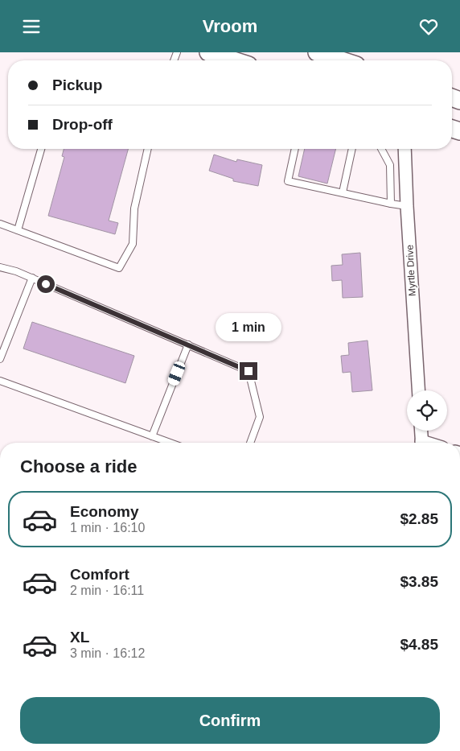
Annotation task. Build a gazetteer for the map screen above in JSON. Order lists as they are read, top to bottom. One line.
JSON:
{"streets":{"street":["Myrtle Drive"]},"page":{"header":"Vroom","banner":["Pickup","Drop-off"],"bubble":"1 min","heading":"Choose a ride","list":[{"name":"Economy","note":"1 min · 16:10","value":"$2.85"},{"name":"Comfort","note":"2 min · 16:11","value":"$3.85"},{"name":"XL","note":"3 min · 16:12","value":"$4.85"}],"buttons":"Confirm"}}
